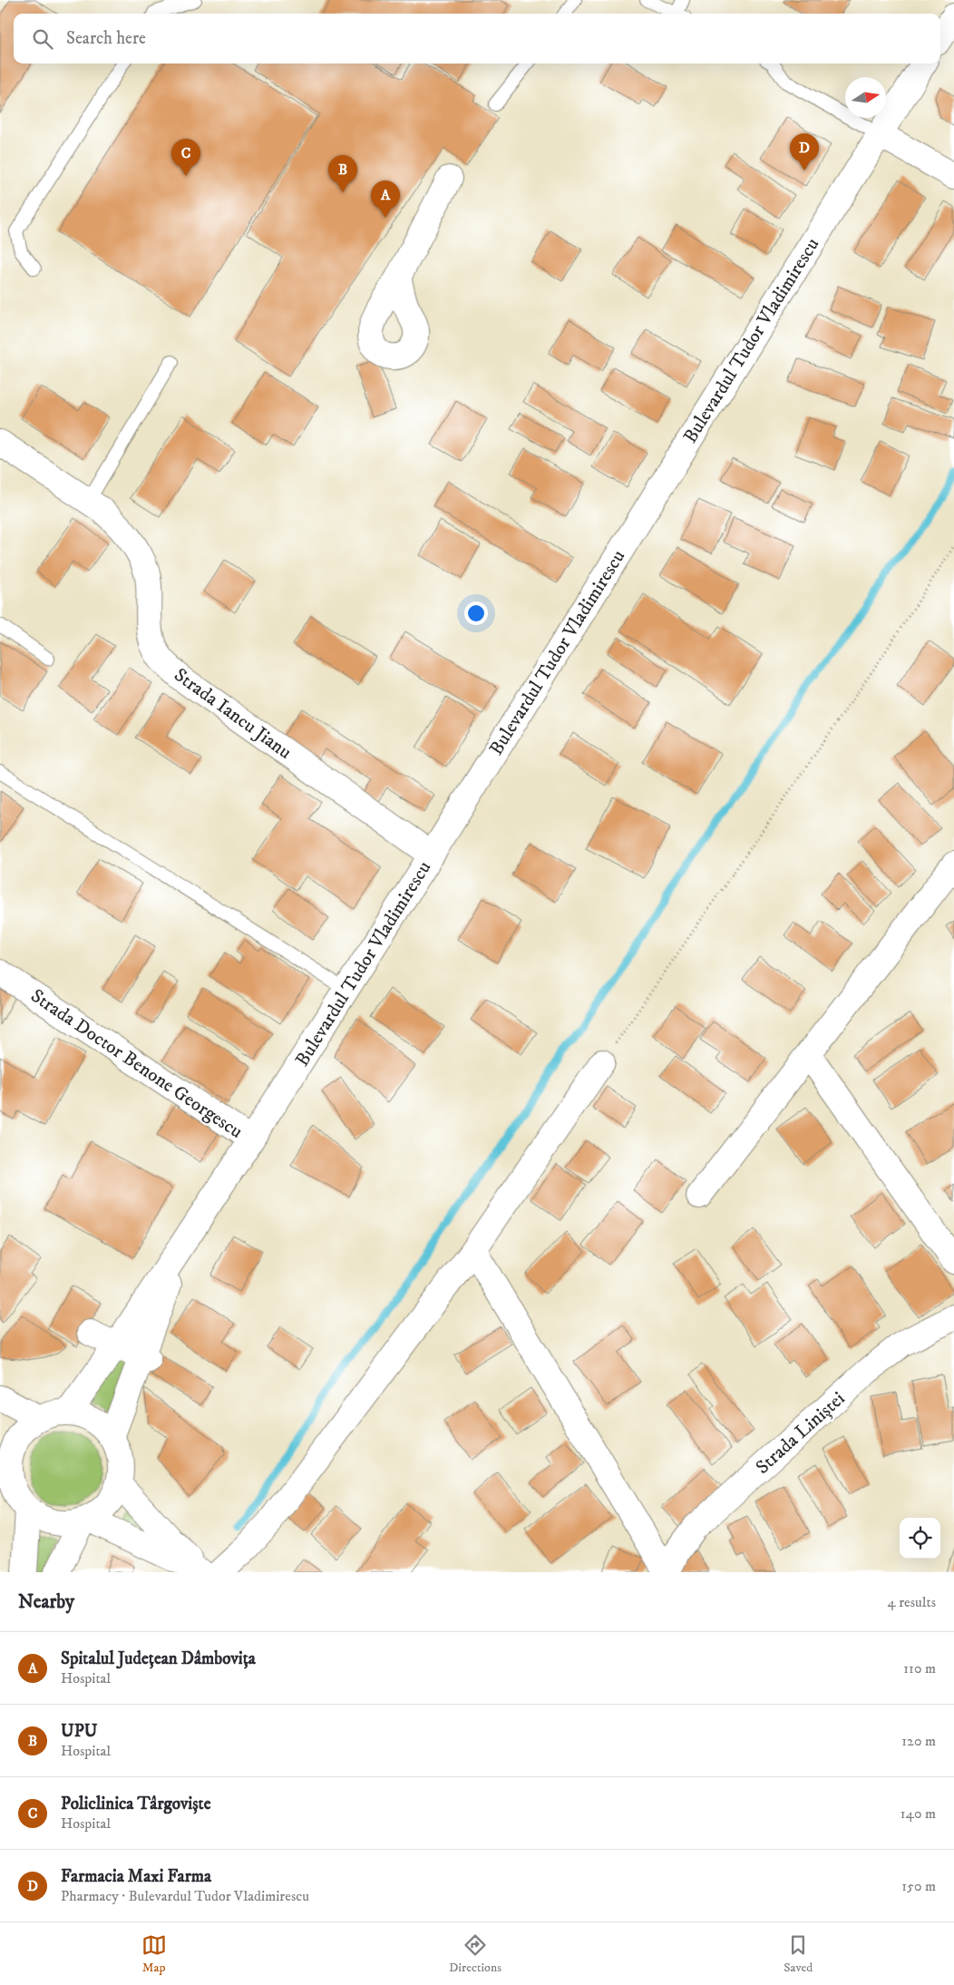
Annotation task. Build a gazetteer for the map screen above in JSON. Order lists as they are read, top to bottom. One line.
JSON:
{"streets":{"street":["Bulevardul Tudor Vladimirescu","Strada Iancu Jianu","Strada Doctor Benone Georgescu","Strada Liniștei"]},"crossings":[["Bulevardul Tudor Vladimirescu","Strada Iancu Jianu"],["Bulevardul Tudor Vladimirescu","Strada Doctor Benone Georgescu"]],"north":"right","page":{"search":"Search here","pins":["D","C","B","A"],"heading":["Nearby","4 results"],"list":[{"mark":"A","name":"Spitalul Județean Dâmbovița","note":"Hospital","value":"110 m"},{"mark":"B","name":"UPU","note":"Hospital","value":"120 m"},{"mark":"C","name":"Policlinica Târgoviște","note":"Hospital","value":"140 m"},{"mark":"D","name":"Farmacia Maxi Farma","note":"Pharmacy · Bulevardul Tudor Vladimirescu","value":"150 m"}],"nav":["Map","Directions","Saved"]}}
